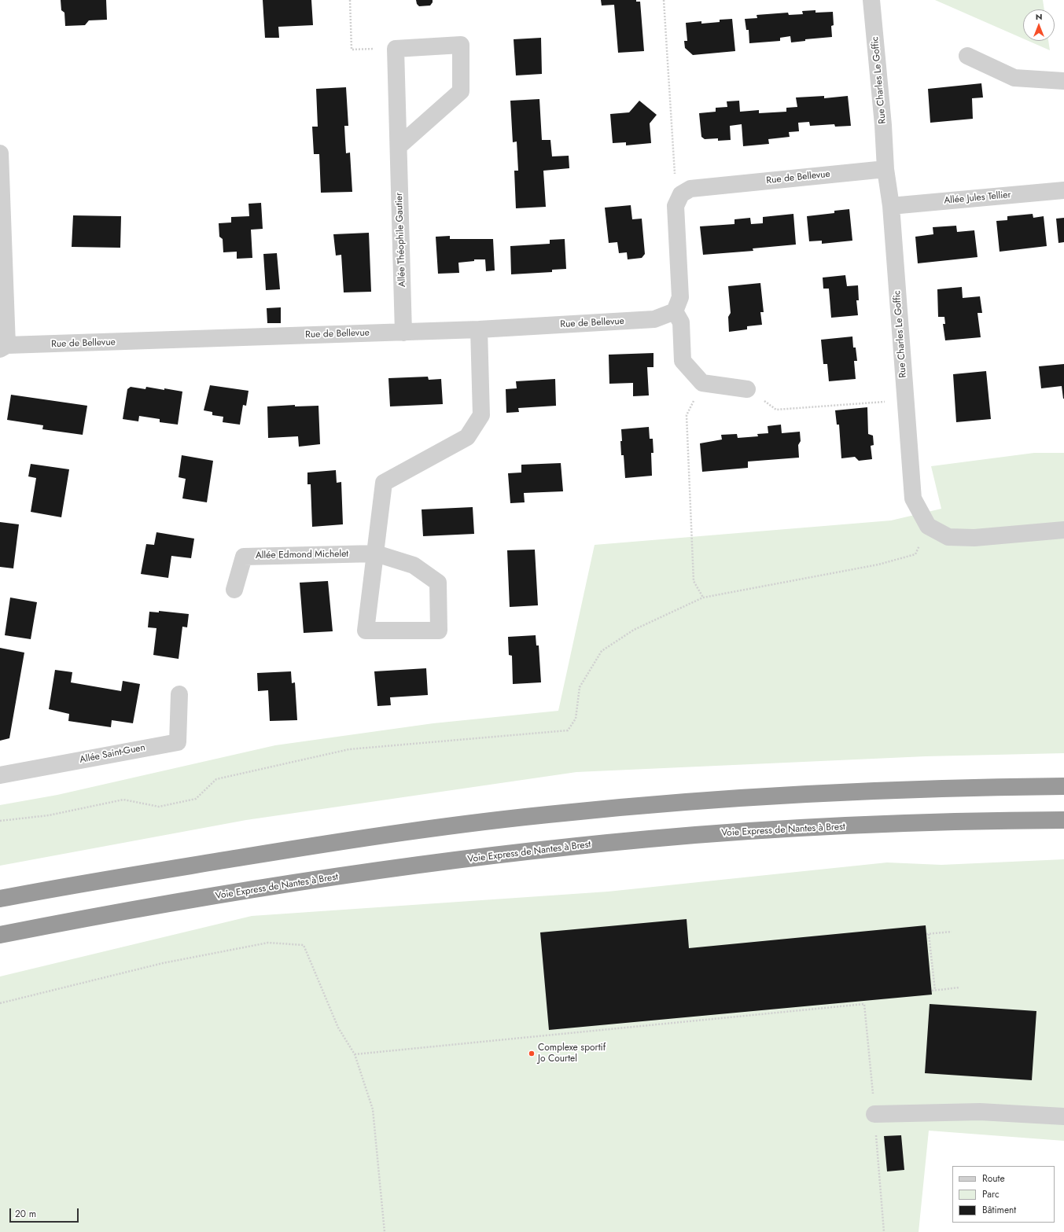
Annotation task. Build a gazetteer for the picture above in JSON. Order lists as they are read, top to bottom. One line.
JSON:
{"streets":{"highway":["Voie Express de Nantes à Brest"],"street":["Rue Charles Le Goffic","Rue de Bellevue","Allée Jules Tellier","Allée Théophile Gautier","Allée Edmond Michelet","Allée Saint-Guen"]},"crossings":[["Rue Charles Le Goffic","Rue de Bellevue"],["Rue Charles Le Goffic","Allée Jules Tellier"],["Rue de Bellevue","Allée Théophile Gautier"],["Rue de Bellevue","Allée Edmond Michelet"]],"places":["Complexe sportif Jo Courtel"],"legend":["Route","Parc","Bâtiment"],"scale_bar":"20 m","north":"top"}
